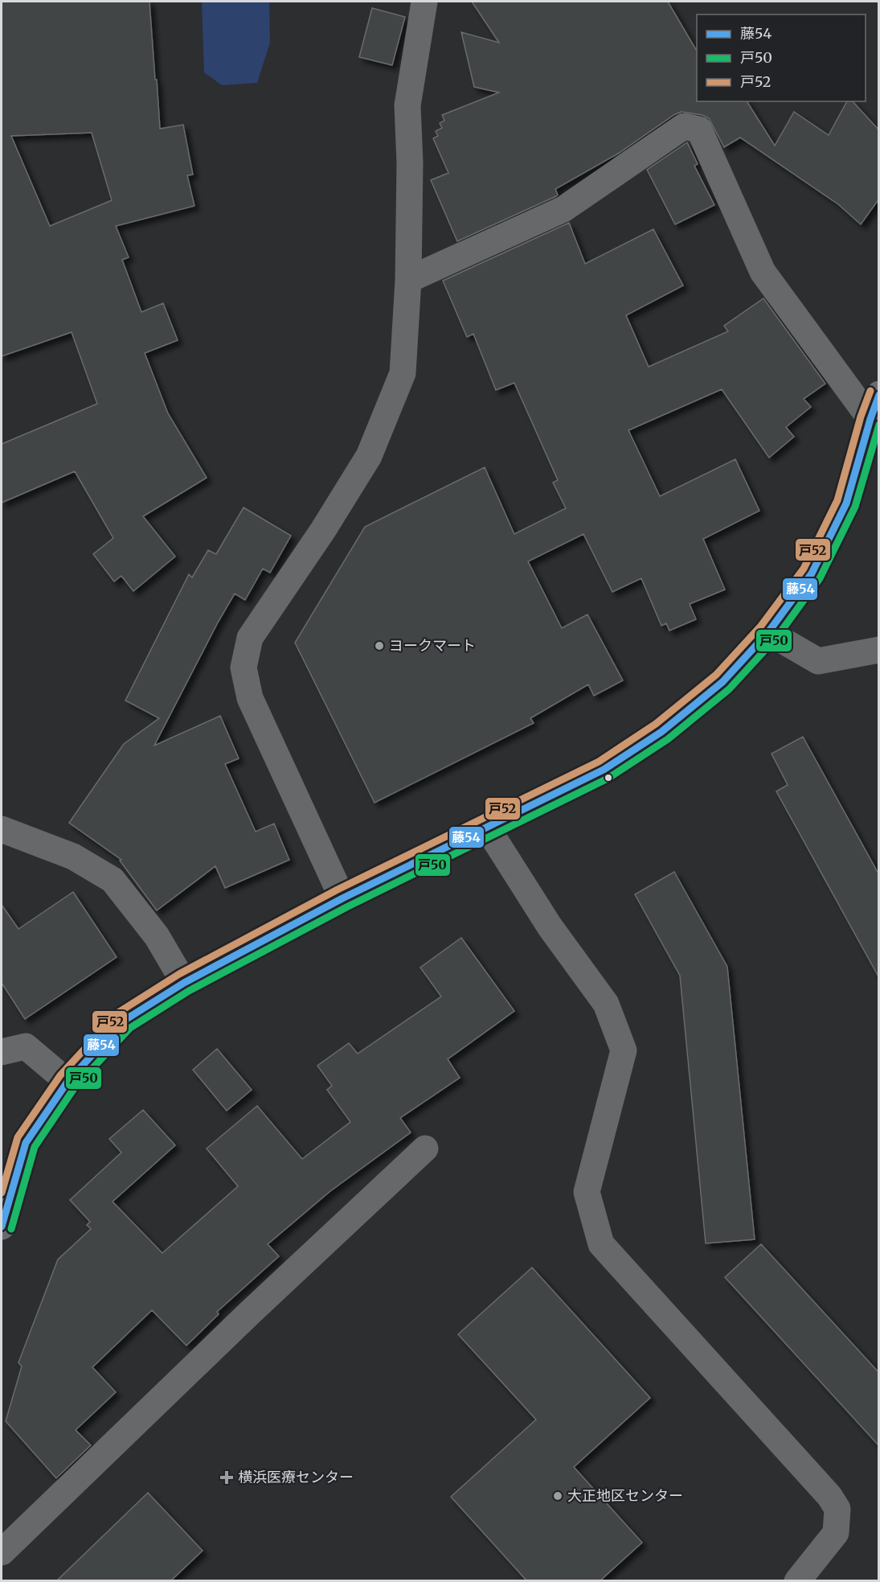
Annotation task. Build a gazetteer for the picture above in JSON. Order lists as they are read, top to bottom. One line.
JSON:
{"places":{"other":["ヨークマート","大正地区センター"],"health":["横浜医療センター"]},"lines":["transit line 戸52","transit line 藤54","transit line 戸50"],"legend":["藤54","戸50","戸52"]}
